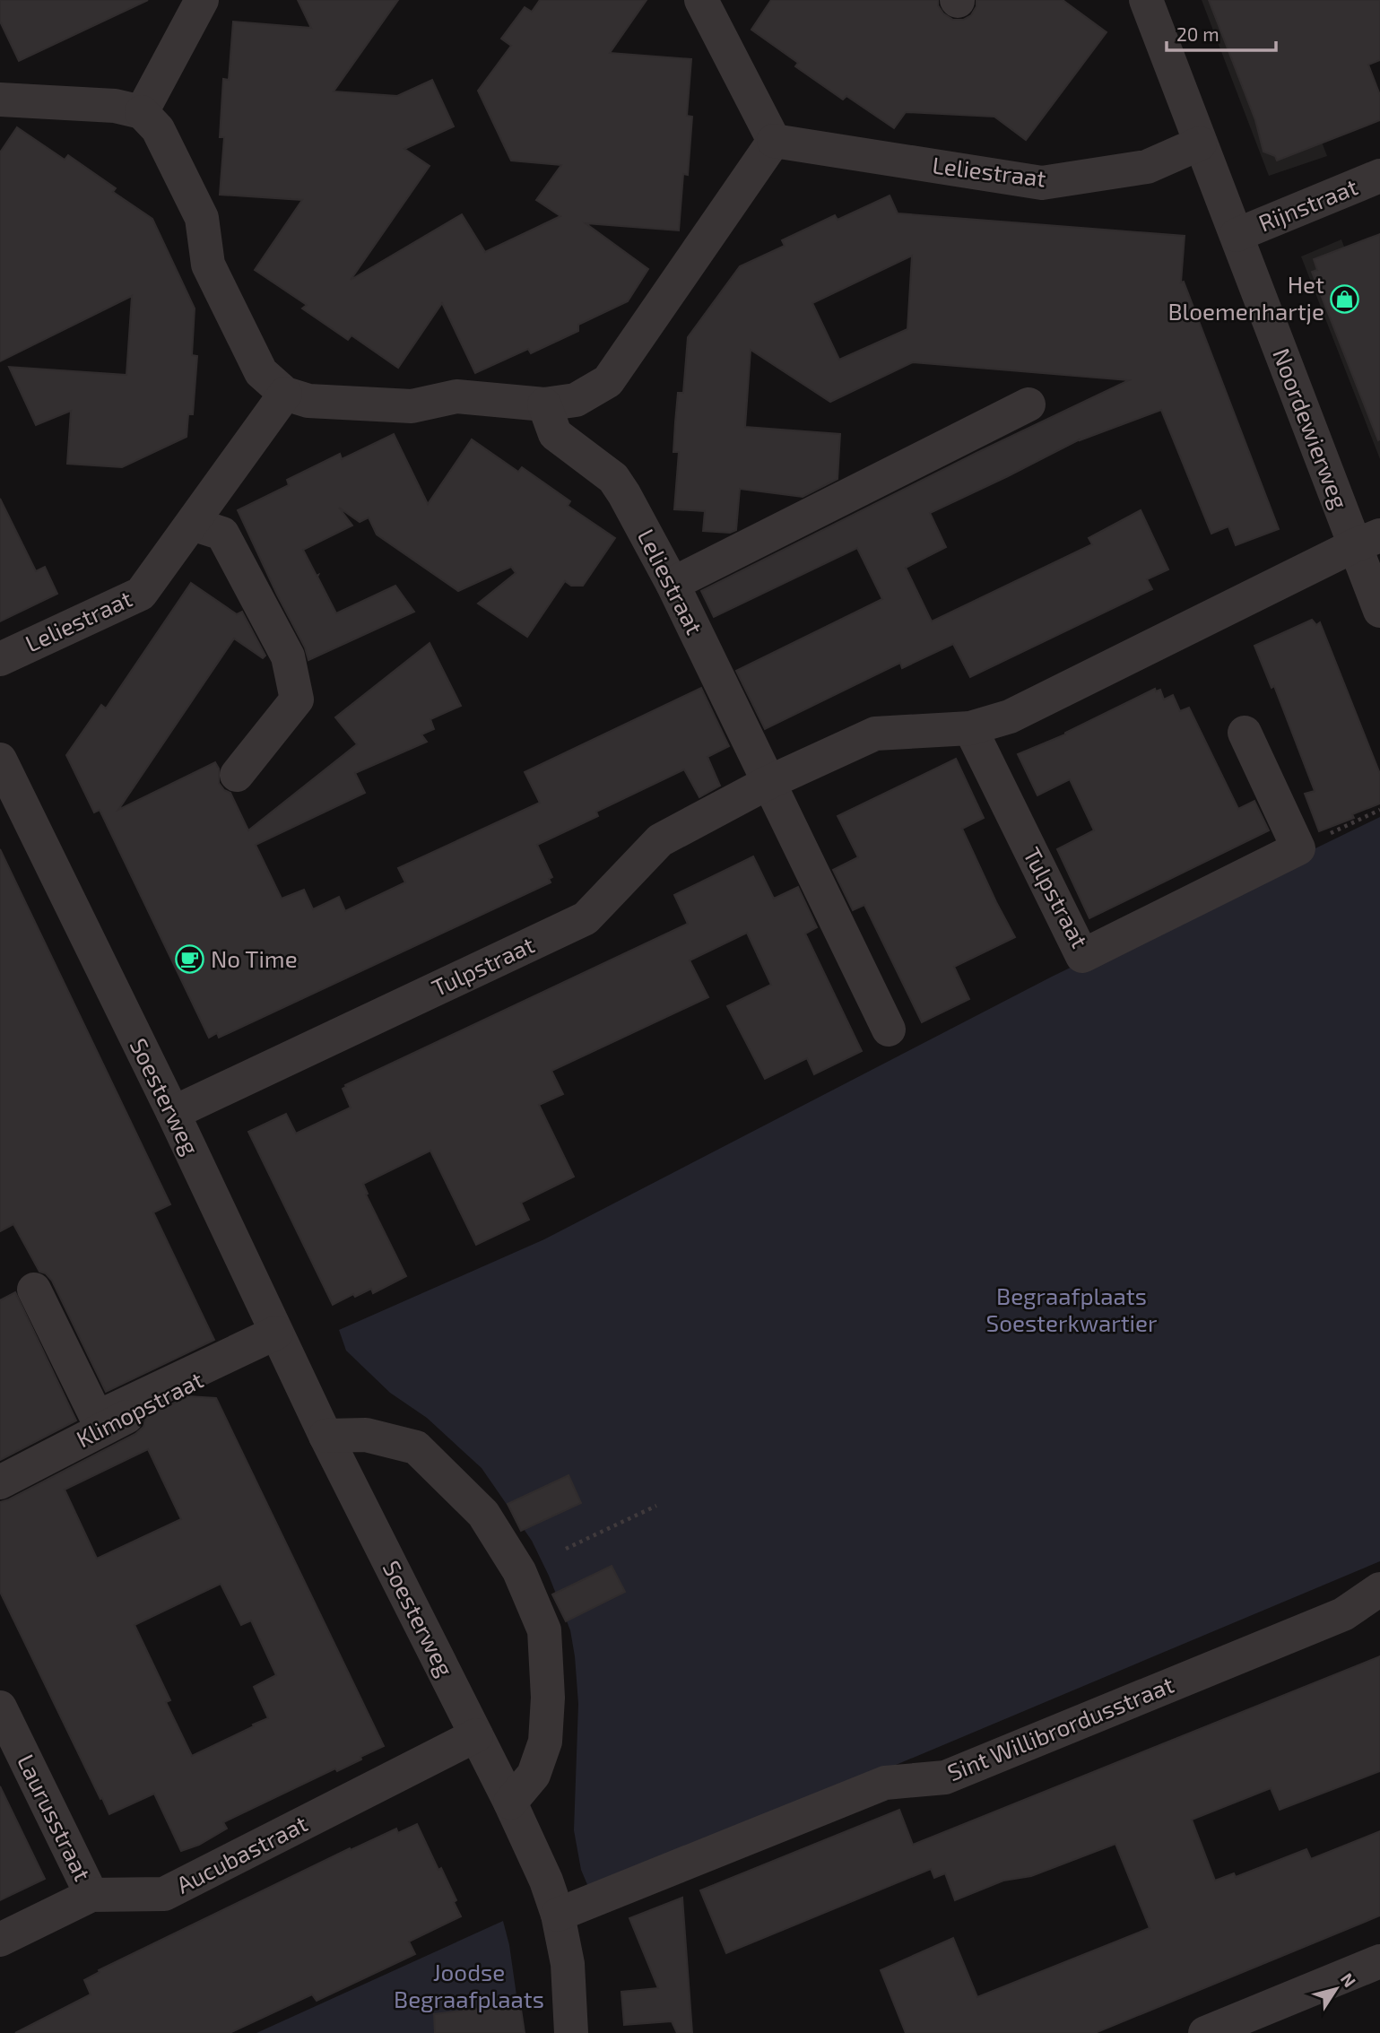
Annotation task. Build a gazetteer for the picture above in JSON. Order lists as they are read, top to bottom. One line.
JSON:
{"streets":{"street":["Leliestraat","Rijnstraat","Noordewierweg","Tulpstraat","Soesterweg","Klimopstraat","Sint Willibrordusstraat","Laurusstraat","Aucubastraat"]},"crossings":[["Leliestraat","Noordewierweg"],["Leliestraat","Tulpstraat"],["Rijnstraat","Noordewierweg"],["Noordewierweg","Tulpstraat"],["Tulpstraat","Soesterweg"],["Soesterweg","Klimopstraat"],["Soesterweg","Sint Willibrordusstraat"],["Soesterweg","Aucubastraat"],["Laurusstraat","Aucubastraat"]],"parks":["Begraafplaats Soesterkwartier","Joodse Begraafplaats"],"places":{"shop":["Het Bloemenhartje"],"cafe":["No Time"]},"scale_bar":"20 m","north":"top right"}
